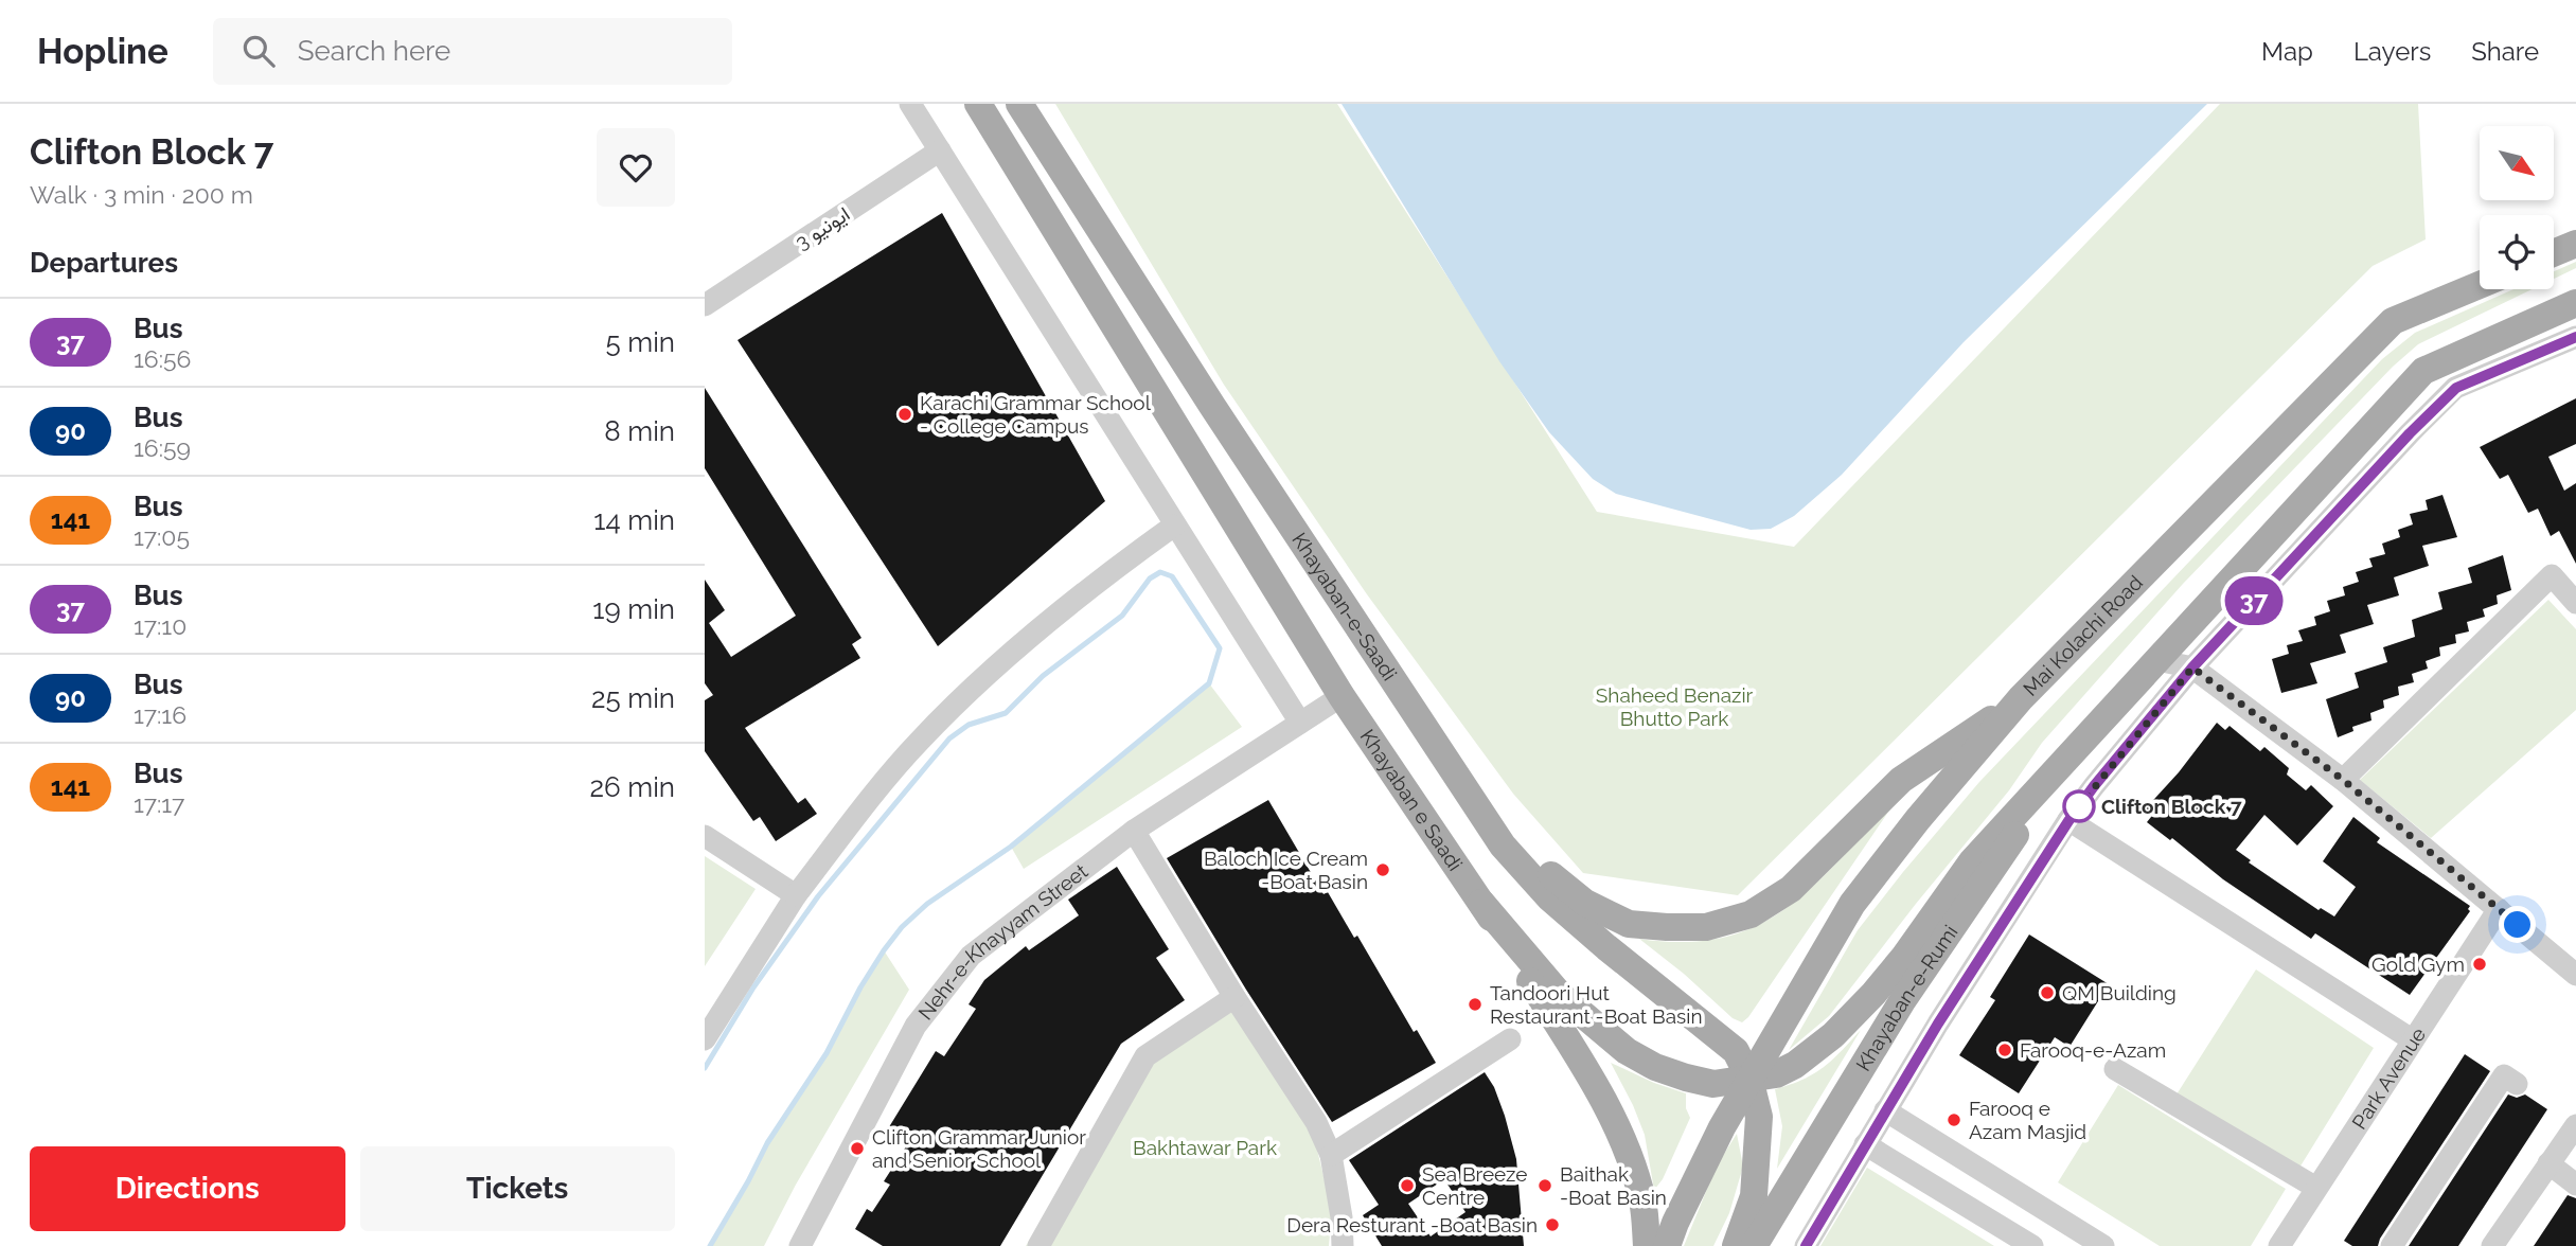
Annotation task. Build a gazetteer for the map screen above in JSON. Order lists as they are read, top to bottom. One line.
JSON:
{"streets":{"main road":["Khayaban-e-Saadi","Mai Kolachi Road","Khayaban e Saadi","Khayaban-e-Rumi"],"street":["ایونیو 3","Nehr-e-Khayyam Street","Park Avenue"]},"crossings":[["Khayaban-e-Saadi","Mai Kolachi Road"],["Khayaban e Saadi","Nehr-e-Khayyam Street"]],"parks":["Shaheed Benazir Bhutto Park","Bakhtawar Park"],"places":["Karachi Grammar School - College Campus","Clifton Block 7","Baloch Ice Cream -Boat Basin","Gold Gym","QM Building","Tandoori Hut Restaurant -Boat Basin","Farooq-e-Azam","Farooq e Azam Masjid","Clifton Grammar Junior and Senior School","Sea Breeze Centre","Baithak -Boat Basin","Dera Resturant -Boat Basin"],"lines":["bus line 37"],"north":"bottom right","page":{"header":"Hopline","search":"Search here","nav":["Map","Layers","Share"],"heading":[["Clifton Block 7","Walk · 3 min · 200 m"],"Departures"],"on_map":"37","list":[{"mark":"37","name":"Bus","note":"16:56","value":"5 min"},{"mark":"90","name":"Bus","note":"16:59","value":"8 min"},{"mark":"141","name":"Bus","note":"17:05","value":"14 min"},{"mark":"37","name":"Bus","note":"17:10","value":"19 min"},{"mark":"90","name":"Bus","note":"17:16","value":"25 min"},{"mark":"141","name":"Bus","note":"17:17","value":"26 min"}],"buttons":["Directions","Tickets"]}}
